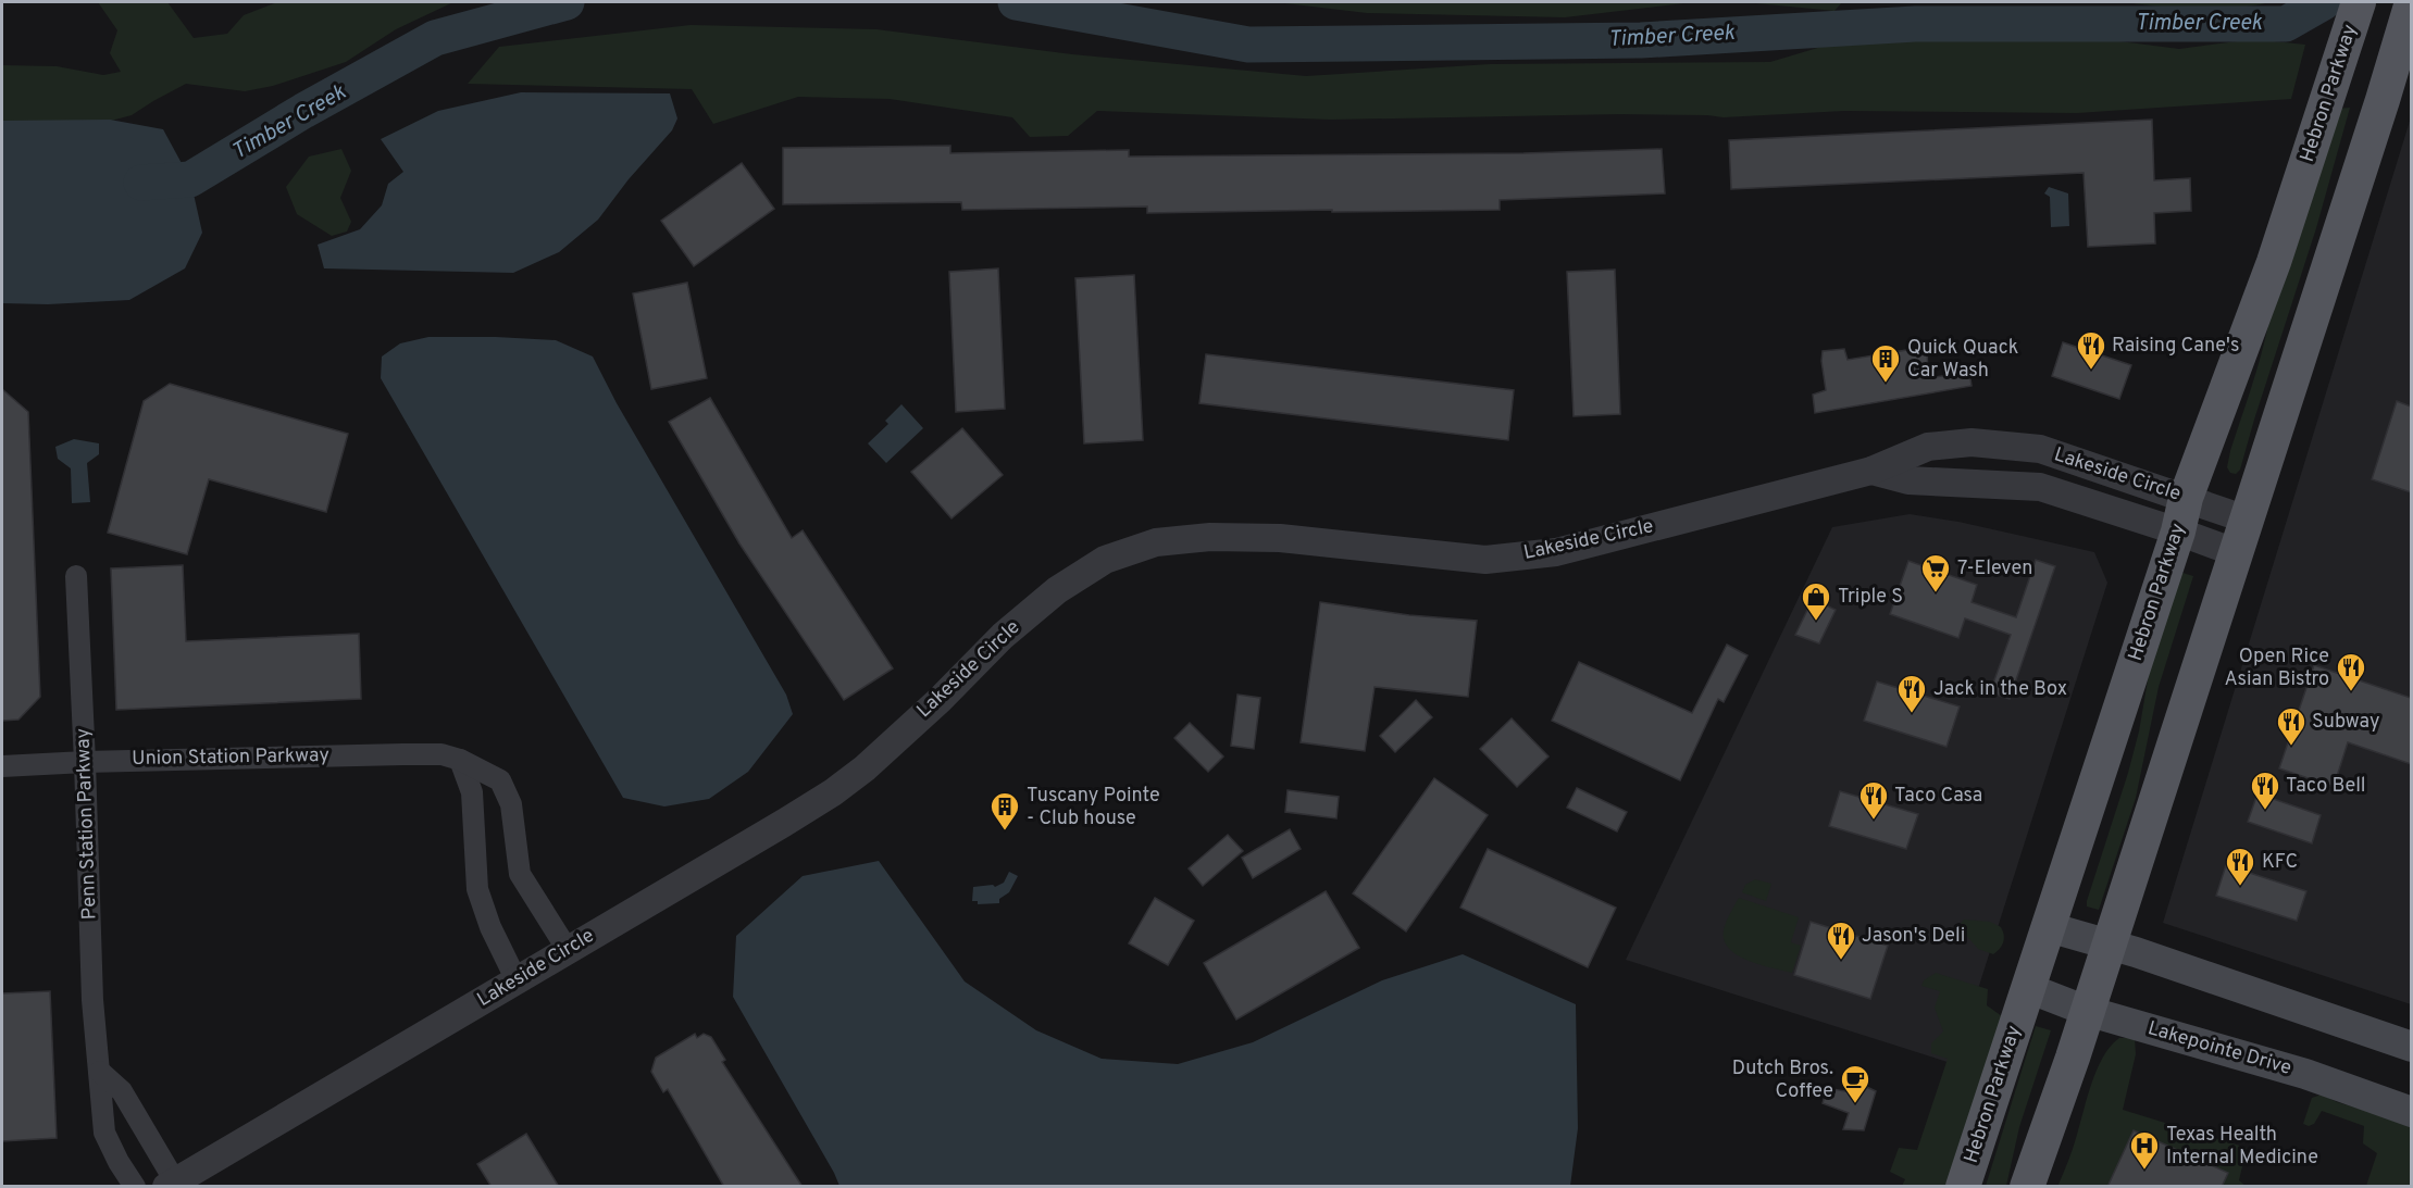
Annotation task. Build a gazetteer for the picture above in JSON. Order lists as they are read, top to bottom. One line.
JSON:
{"streets":{"main road":["Hebron Parkway","Lakepointe Drive"],"street":["Lakeside Circle","Union Station Parkway","Penn Station Parkway"]},"crossings":[["Hebron Parkway","Lakeside Circle"],["Hebron Parkway","Lakepointe Drive"],["Lakeside Circle","Union Station Parkway"],["Union Station Parkway","Penn Station Parkway"]],"water":["Timber Creek"],"places":{"restaurant":["Raising Cane's","Open Rice Asian Bistro","Jack in the Box","Subway","Taco Bell","Taco Casa","KFC","Jason's Deli"],"building":["Quick Quack Car Wash","Tuscany Pointe - Club house"],"supermarket":["7-Eleven"],"shop":["Triple S"],"cafe":["Dutch Bros. Coffee"],"hospital":["Texas Health Internal Medicine"]}}
